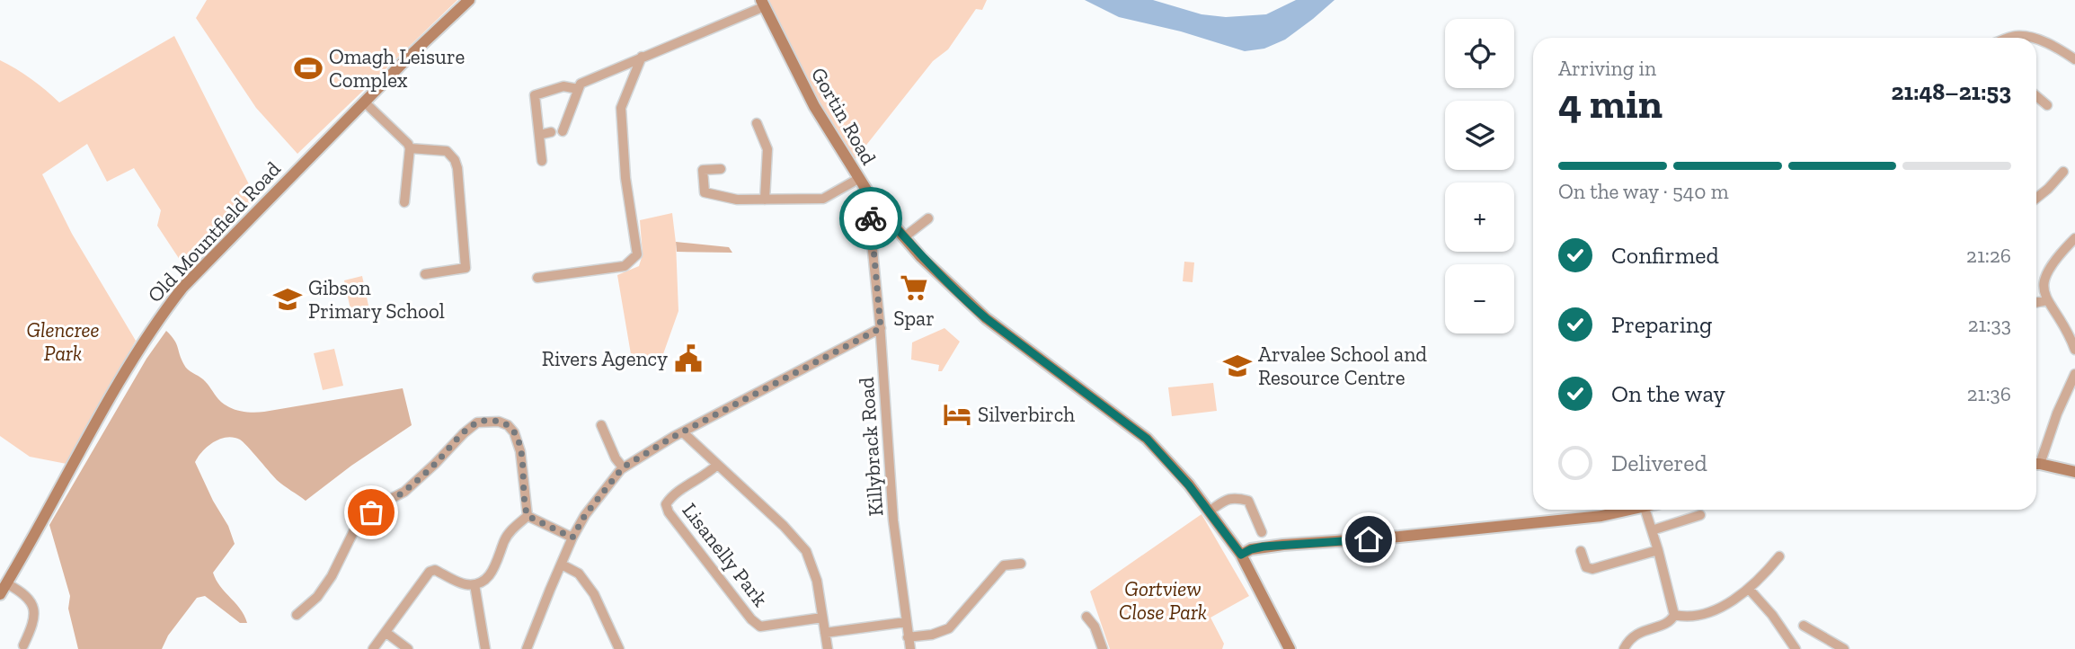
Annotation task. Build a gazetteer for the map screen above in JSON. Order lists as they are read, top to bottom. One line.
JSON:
{"streets":{"street":["Gortin Road","Old Mountfield Road","Killybrack Road","Lisanelly Park"]},"crossings":[["Gortin Road","Killybrack Road"]],"parks":["Glencree Park","Gortview Close Park"],"places":{"sports":["Omagh Leisure Complex"],"supermarket":["Spar"],"school or university":["Gibson Primary School","Arvalee School and Resource Centre"],"public building":["Rivers Agency"],"hotel":["Silverbirch"]},"page":{"map_buttons":["+","−"],"heading":["4 min","Arriving in","21:48–21:53"],"bar":"On the way · 540 m","list":[["Confirmed","21:26"],["Preparing","21:33"],["On the way","21:36"],"Delivered"]}}
